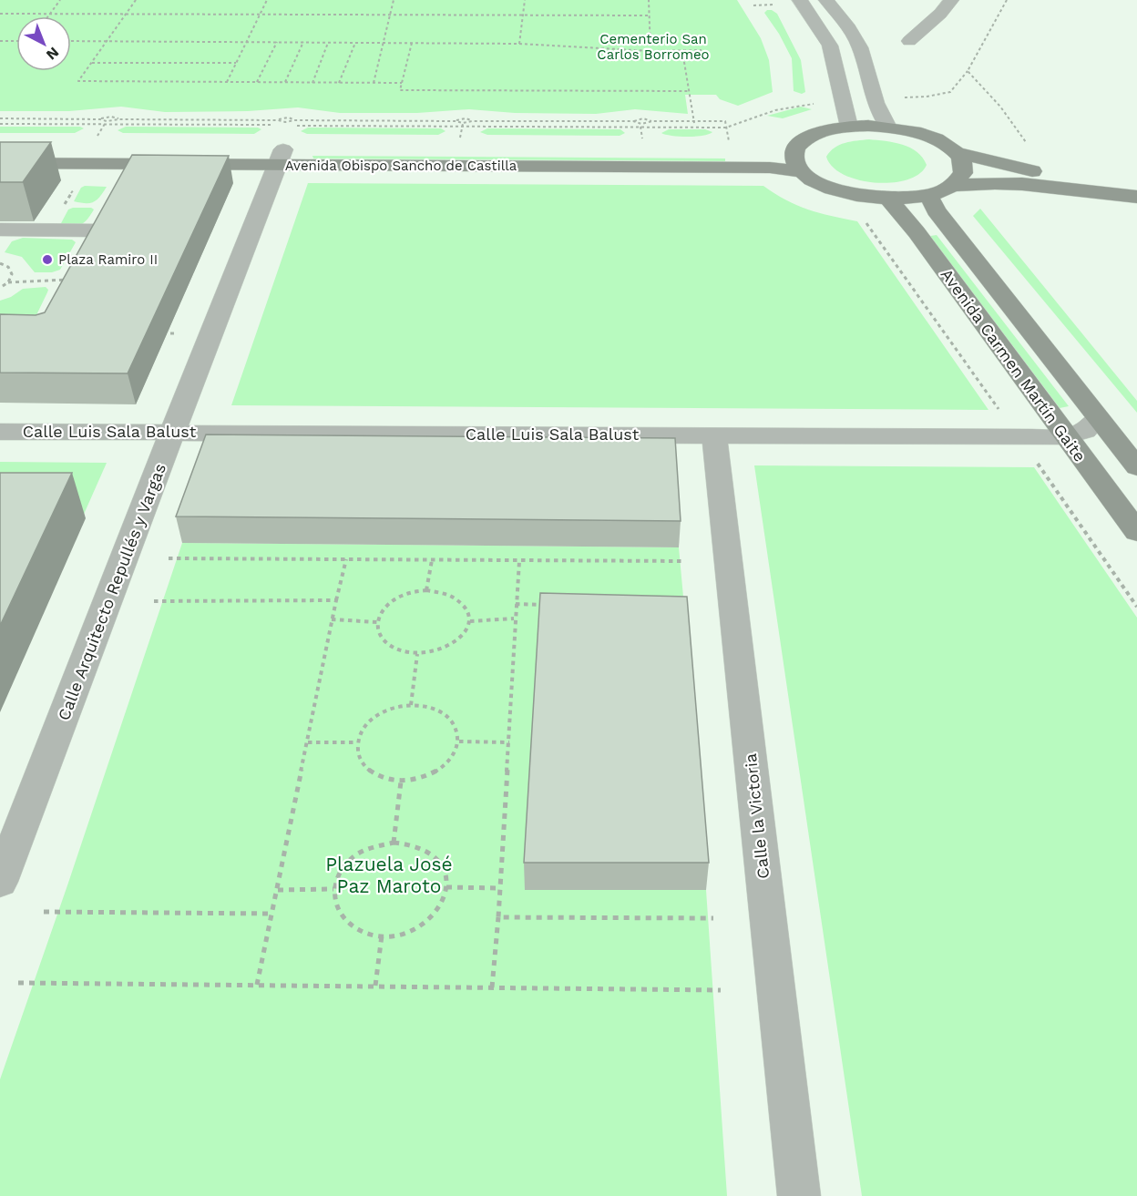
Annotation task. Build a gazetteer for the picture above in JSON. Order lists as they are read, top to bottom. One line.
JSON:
{"streets":{"main road":["Avenida Obispo Sancho de Castilla","Avenida Carmen Martín Gaite"],"street":["Calle Luis Sala Balust","Calle Arquitecto Repullés y Vargas","Calle la Victoria"]},"crossings":[["Avenida Obispo Sancho de Castilla","Calle Arquitecto Repullés y Vargas"],["Avenida Carmen Martín Gaite","Calle Luis Sala Balust"],["Calle Luis Sala Balust","Calle Arquitecto Repullés y Vargas"],["Calle Luis Sala Balust","Calle la Victoria"]],"parks":["Cementerio San Carlos Borromeo","Plazuela José Paz Maroto"],"places":["Plaza Ramiro II"],"north":"bottom right"}
